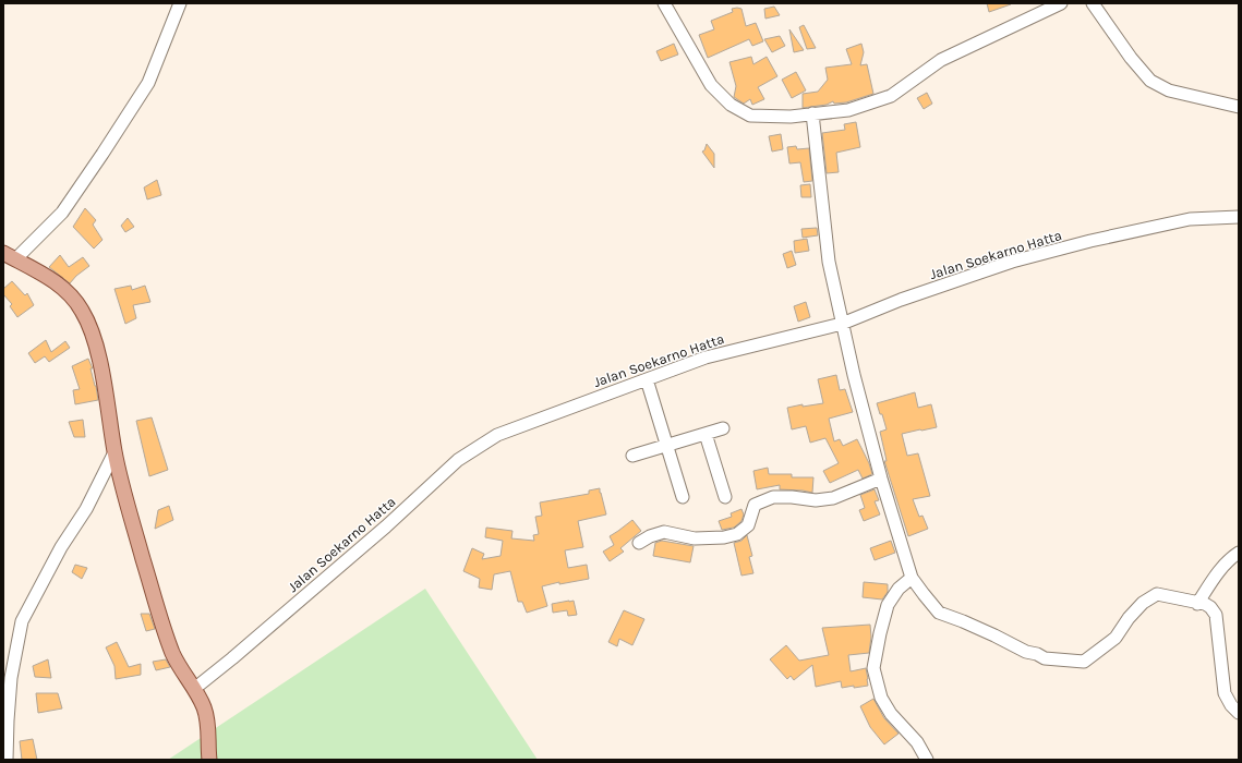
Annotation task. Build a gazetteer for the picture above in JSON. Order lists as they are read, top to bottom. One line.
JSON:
{"streets":{"street":["Jalan Soekarno Hatta"]}}
